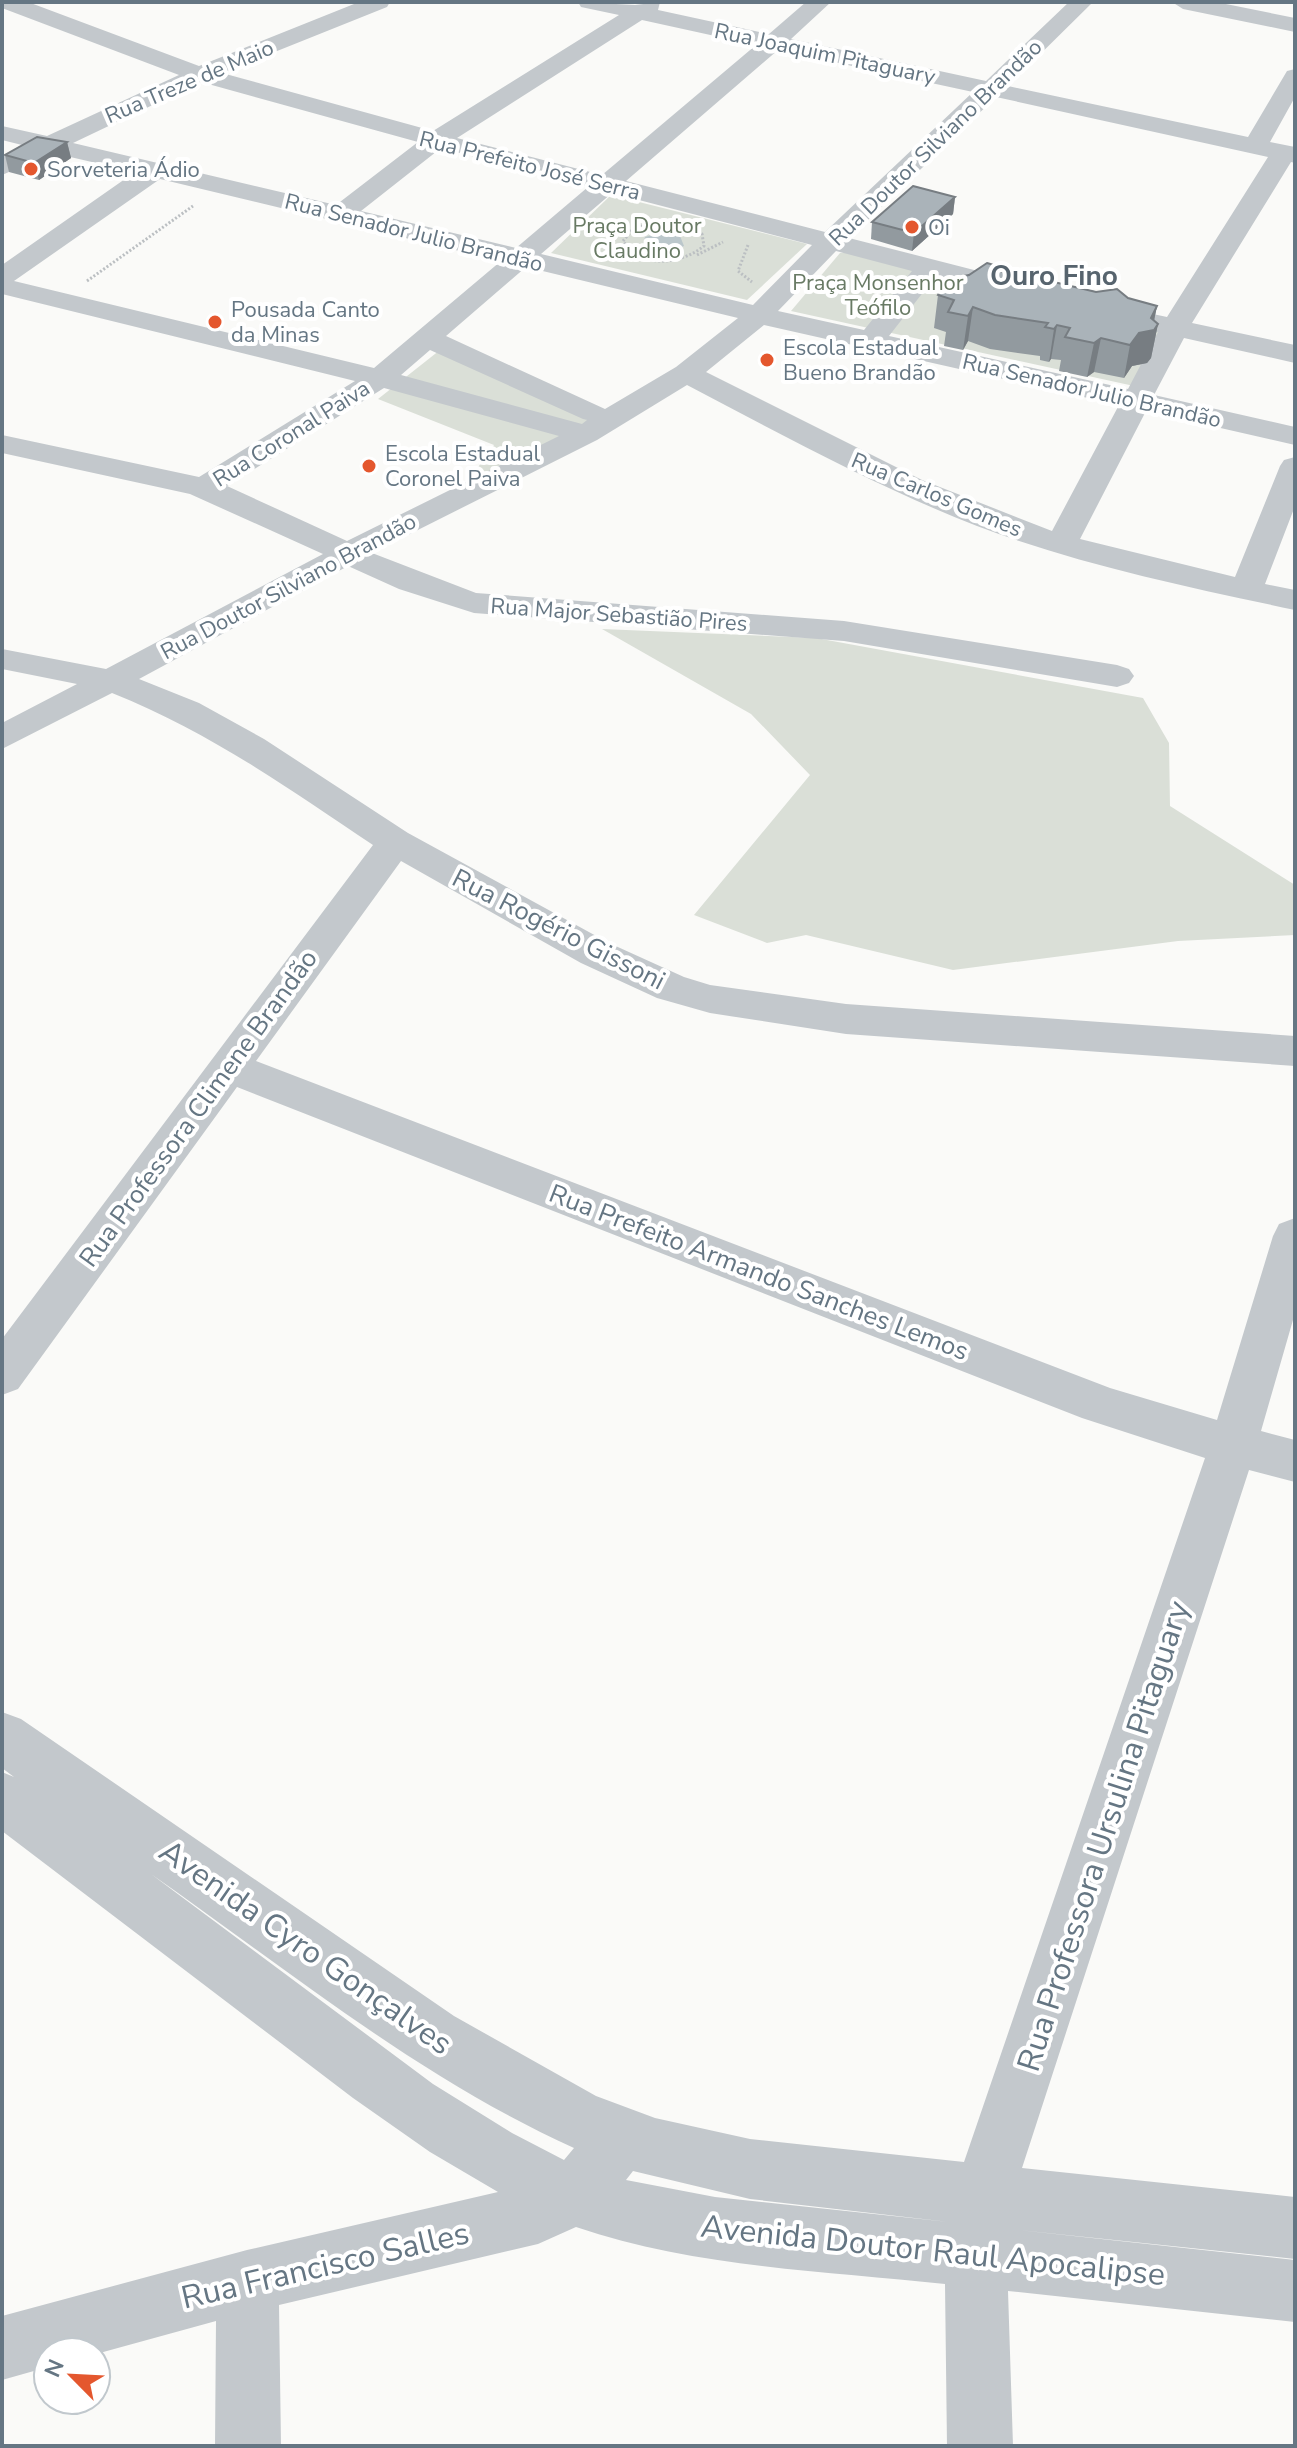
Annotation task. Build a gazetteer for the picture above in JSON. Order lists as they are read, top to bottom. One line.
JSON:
{"streets":{"street":["Rua Joaquim Pitaguary","Rua Treze de Maio","Rua Doutor Silviano Brandão","Rua Prefeito José Serra","Rua Senador Julio Brandão","Rua Coronal Paiva","Rua Carlos Gomes","Rua Major Sebastião Pires","Rua Rogério Gissoni","Rua Professora Climene Brandão","Rua Prefeito Armando Sanches Lemos","Rua Professora Ursulina Pitaguary","Avenida Cyro Gonçalves","Avenida Doutor Raul Apocalipse","Rua Francisco Salles"]},"crossings":[["Rua Joaquim Pitaguary","Rua Doutor Silviano Brandão"],["Rua Joaquim Pitaguary","Rua Coronal Paiva"],["Rua Treze de Maio","Rua Prefeito José Serra"],["Rua Treze de Maio","Rua Senador Julio Brandão"],["Rua Doutor Silviano Brandão","Rua Prefeito José Serra"],["Rua Doutor Silviano Brandão","Rua Senador Julio Brandão"],["Rua Doutor Silviano Brandão","Rua Carlos Gomes"],["Rua Doutor Silviano Brandão","Rua Major Sebastião Pires"],["Rua Doutor Silviano Brandão","Rua Rogério Gissoni"],["Rua Prefeito José Serra","Rua Coronal Paiva"],["Rua Senador Julio Brandão","Rua Coronal Paiva"],["Rua Coronal Paiva","Rua Major Sebastião Pires"],["Rua Rogério Gissoni","Rua Professora Climene Brandão"],["Rua Professora Climene Brandão","Rua Prefeito Armando Sanches Lemos"],["Rua Prefeito Armando Sanches Lemos","Rua Professora Ursulina Pitaguary"],["Rua Professora Ursulina Pitaguary","Avenida Doutor Raul Apocalipse"],["Avenida Cyro Gonçalves","Avenida Doutor Raul Apocalipse"],["Avenida Cyro Gonçalves","Rua Francisco Salles"],["Avenida Doutor Raul Apocalipse","Rua Francisco Salles"]],"districts":["Ouro Fino"],"parks":["Praça Doutor Claudino","Praça Monsenhor Teófilo"],"places":["Sorveteria Ádio","Oi","Pousada Canto da Minas","Escola Estadual Bueno Brandão","Escola Estadual Coronel Paiva"],"north":"top left"}
